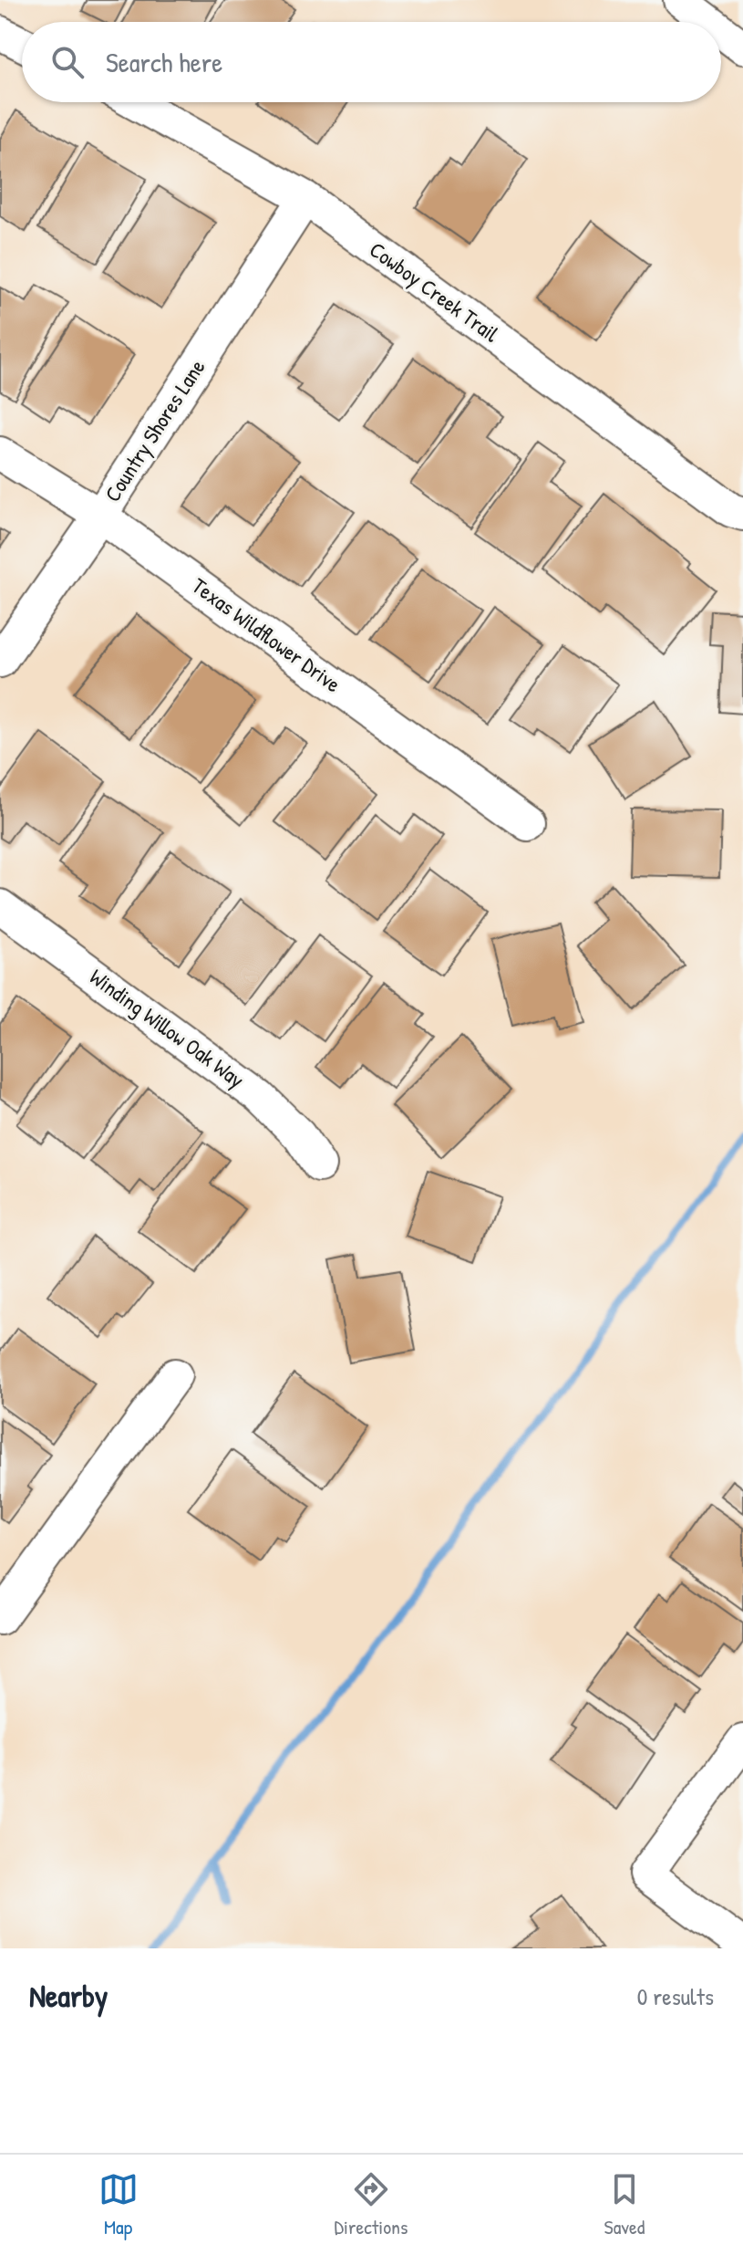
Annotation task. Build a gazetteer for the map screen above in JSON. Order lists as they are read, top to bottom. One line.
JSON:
{"streets":{"street":["Cowboy Creek Trail","Country Shores Lane","Texas Wildflower Drive","Winding Willow Oak Way"]},"crossings":[["Cowboy Creek Trail","Country Shores Lane"],["Country Shores Lane","Texas Wildflower Drive"]],"page":{"search":"Search here","heading":["Nearby","0 results"],"nav":["Map","Directions","Saved"]}}
